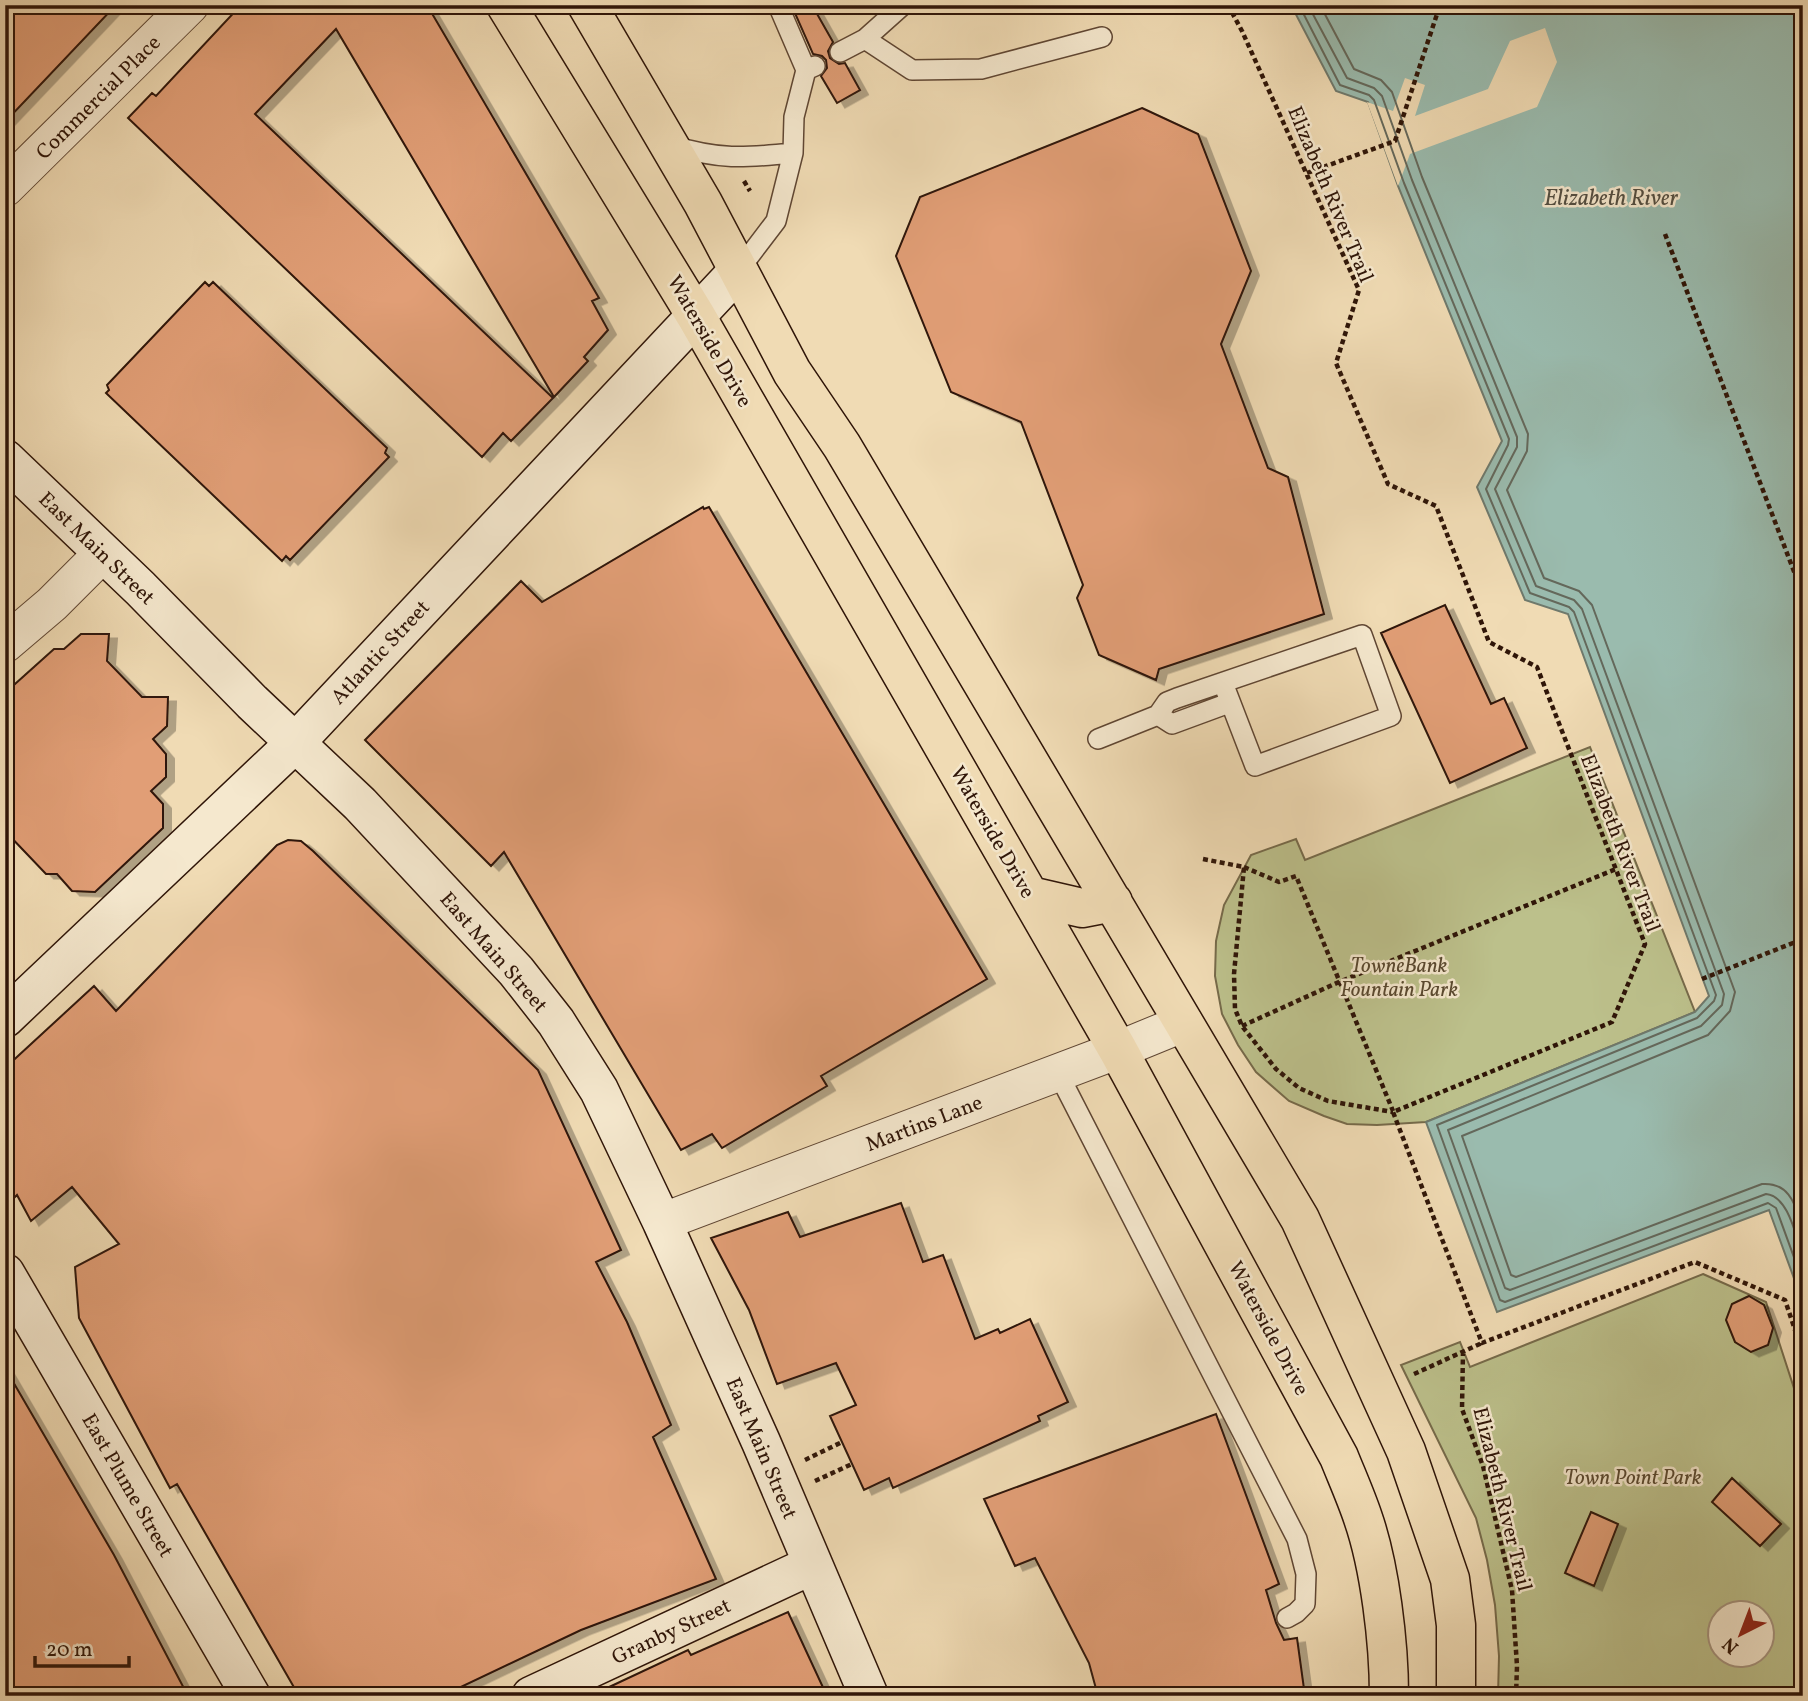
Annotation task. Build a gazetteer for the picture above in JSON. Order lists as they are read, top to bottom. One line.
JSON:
{"streets":{"main road":["Waterside Drive"],"street":["Commercial Place","East Main Street","Atlantic Street","Martins Lane","East Plume Street","Granby Street"],"path":["Elizabeth River Trail"]},"crossings":[["Waterside Drive","Atlantic Street"],["Waterside Drive","Martins Lane"],["East Main Street","Atlantic Street"],["East Main Street","Martins Lane"],["East Main Street","Granby Street"]],"water":["Elizabeth River"],"parks":["TowneBank Fountain Park","Town Point Park"],"scale_bar":"20 m","north":"bottom left"}
